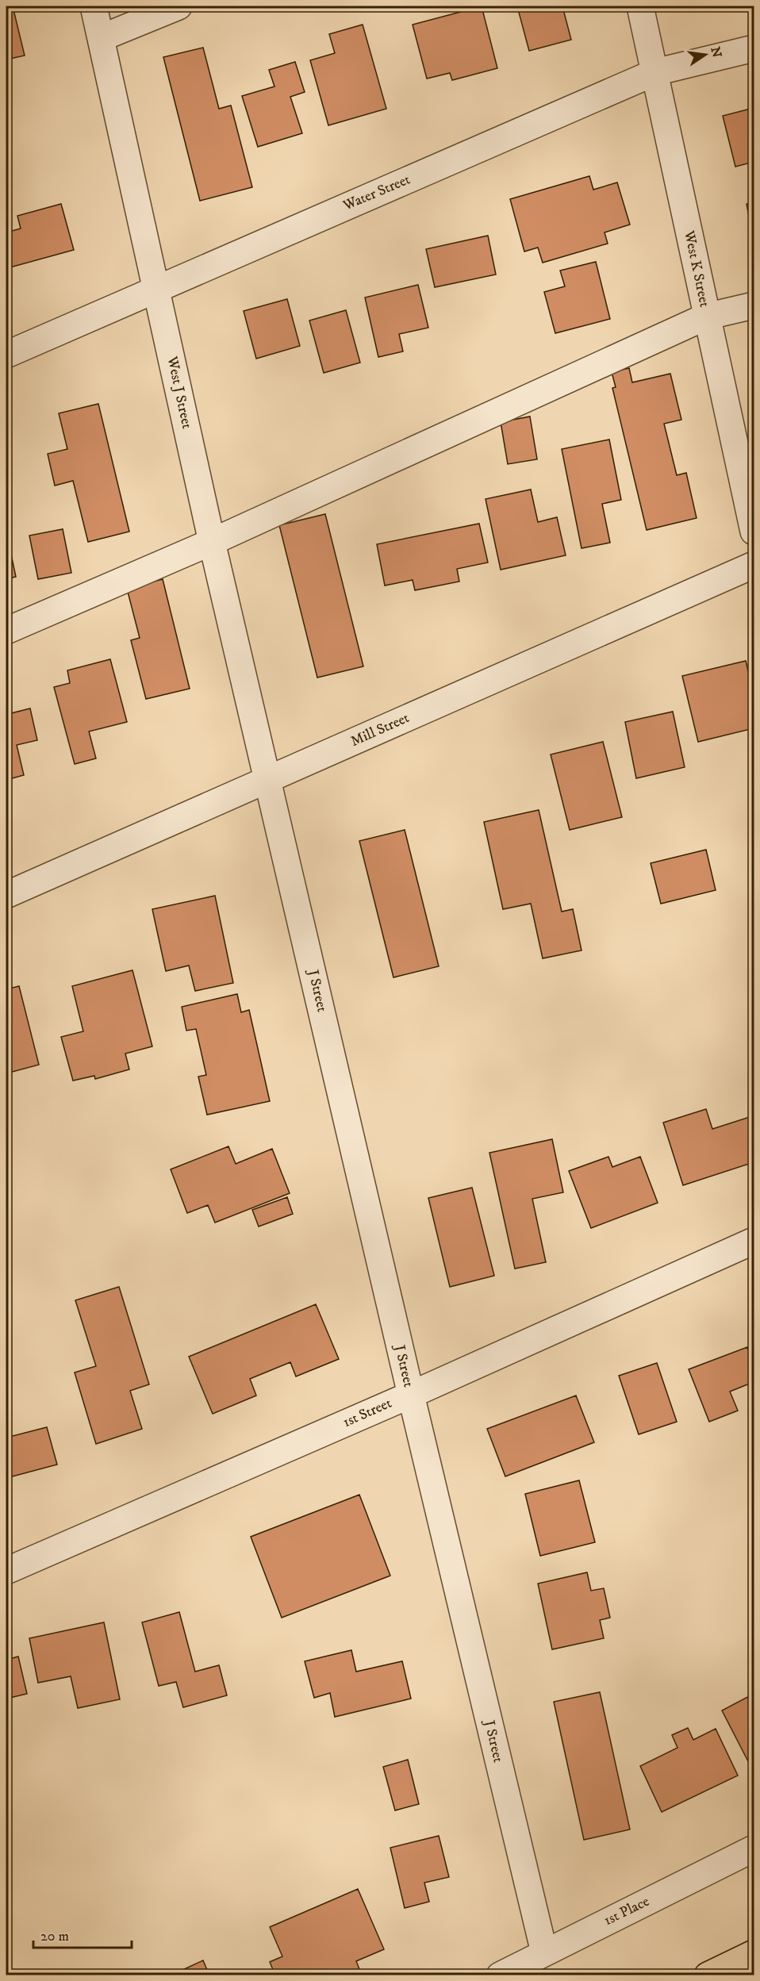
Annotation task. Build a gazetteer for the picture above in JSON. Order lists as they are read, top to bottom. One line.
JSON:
{"streets":{"street":["Water Street","West K Street","West J Street","Mill Street","J Street","1st Street","1st Place"]},"crossings":[["Water Street","West K Street"],["Water Street","West J Street"],["West J Street","Mill Street"],["West J Street","J Street"],["Mill Street","J Street"],["J Street","1st Street"],["J Street","1st Place"]],"scale_bar":"20 m","north":"right"}
